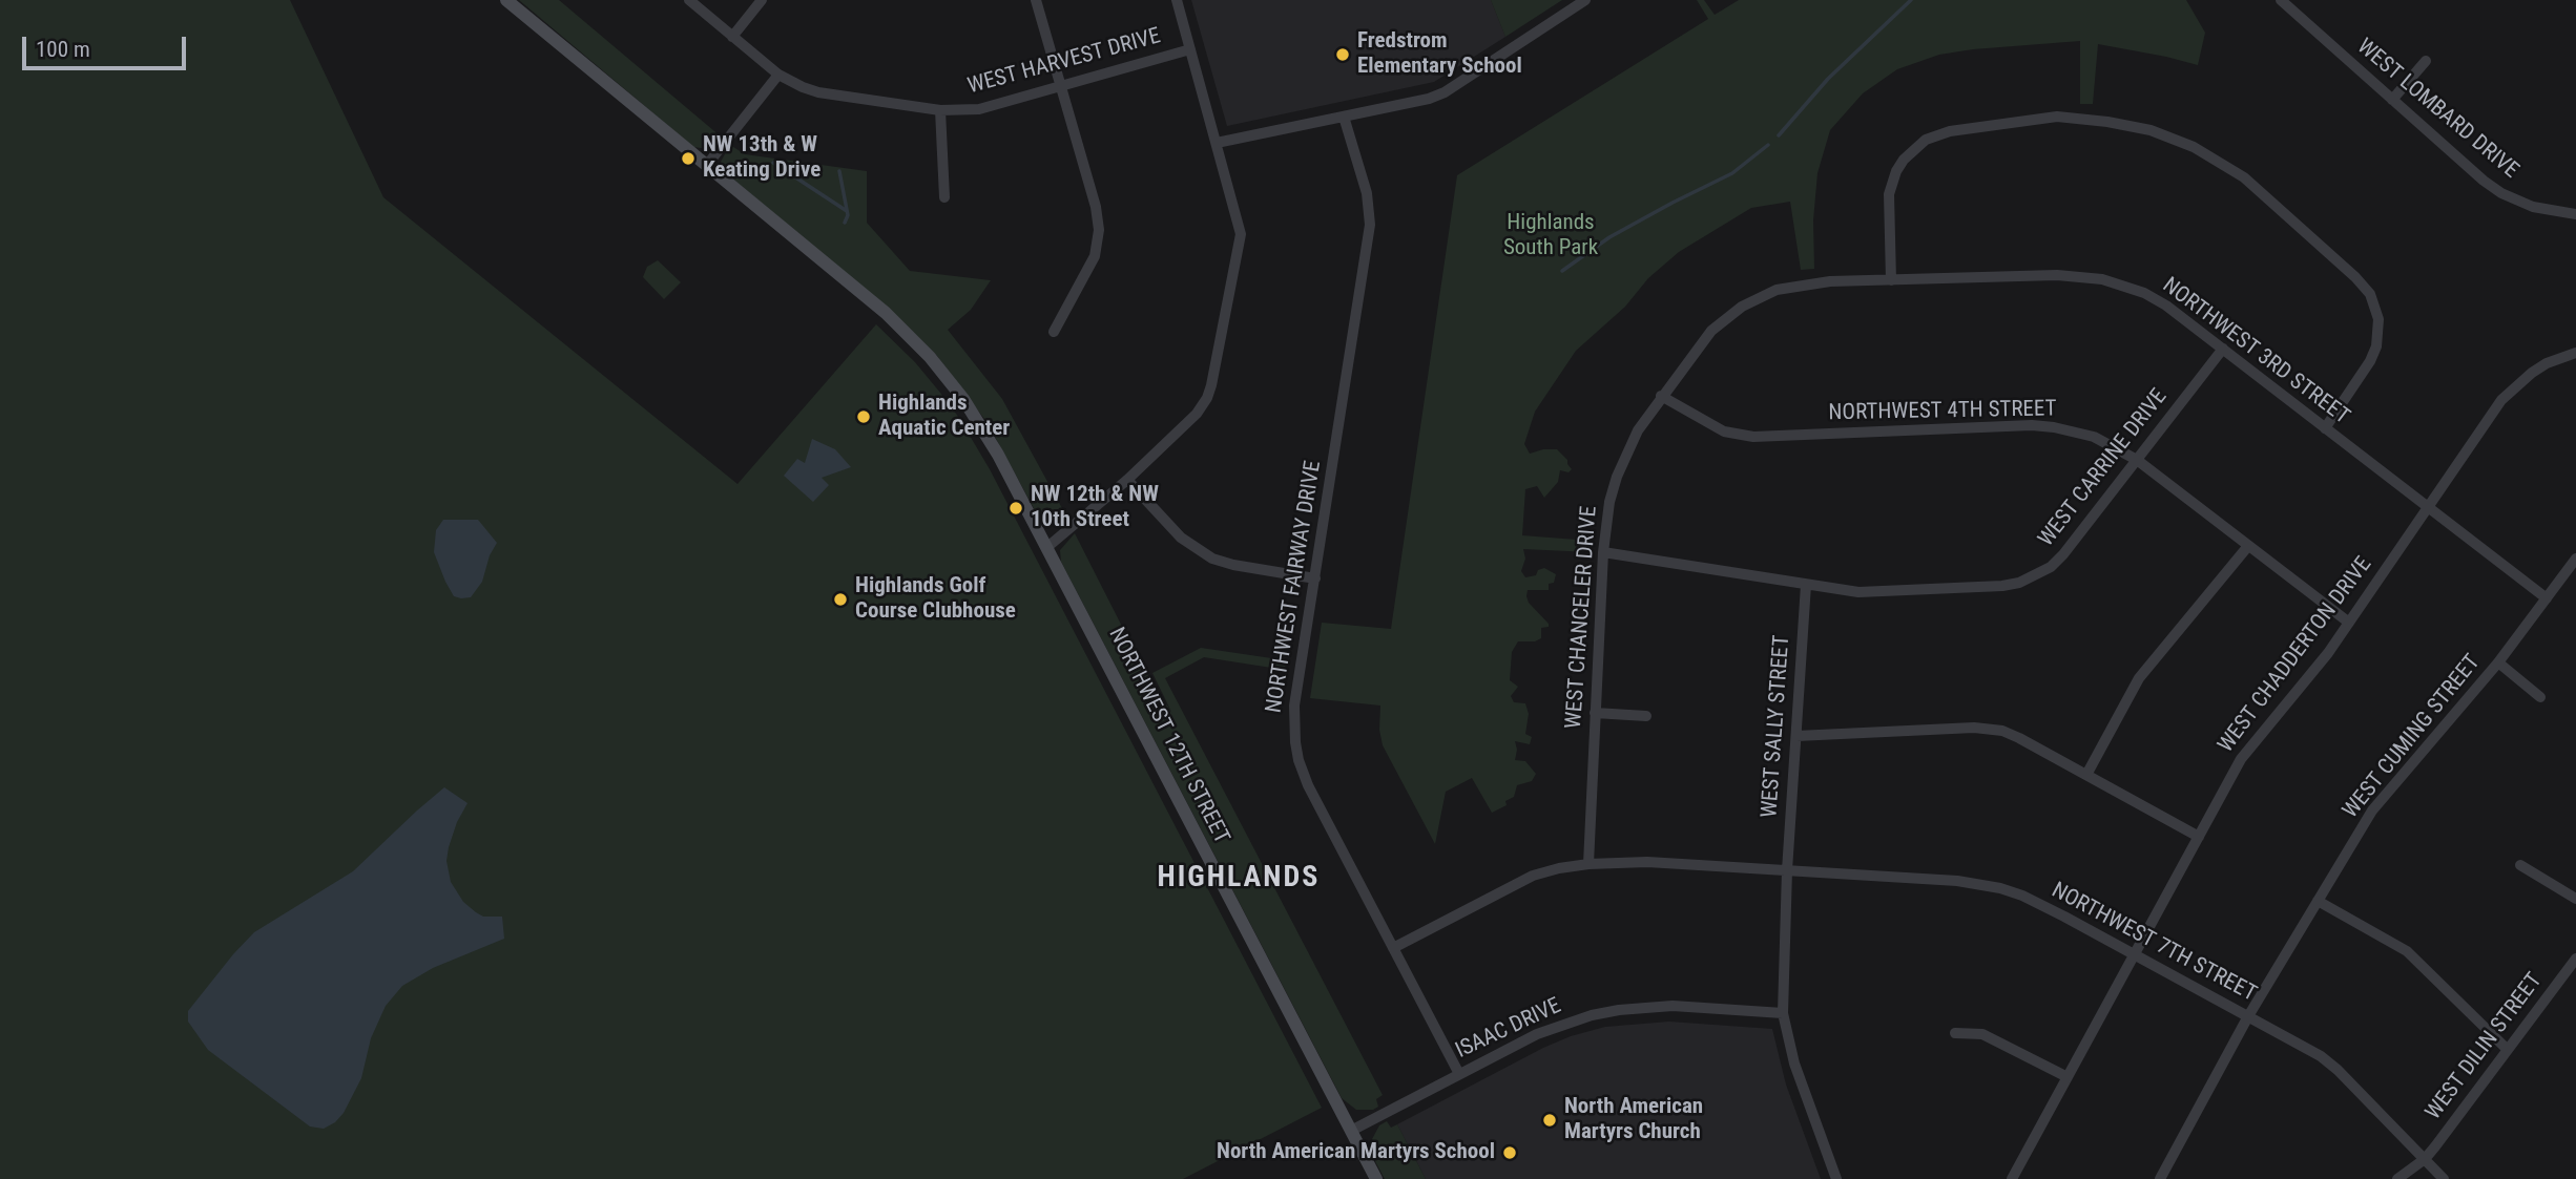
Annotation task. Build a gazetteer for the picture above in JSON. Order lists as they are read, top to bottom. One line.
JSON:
{"streets":{"main road":["NORTHWEST 12TH STREET"],"street":["WEST HARVEST DRIVE","WEST LOMBARD DRIVE","NORTHWEST 3RD STREET","NORTHWEST 4TH STREET","WEST CARRINE DRIVE","NORTHWEST FAIRWAY DRIVE","WEST CHANCELER DRIVE","WEST CHADDERTON DRIVE","WEST SALLY STREET","WEST CUMING STREET","NORTHWEST 7TH STREET","ISAAC DRIVE","WEST DILIN STREET"]},"crossings":[["NORTHWEST 3RD STREET","WEST CARRINE DRIVE"],["NORTHWEST 3RD STREET","WEST CHANCELER DRIVE"],["NORTHWEST 3RD STREET","WEST CHADDERTON DRIVE"],["NORTHWEST 3RD STREET","WEST CUMING STREET"],["NORTHWEST 4TH STREET","WEST CARRINE DRIVE"],["NORTHWEST 4TH STREET","WEST CHANCELER DRIVE"],["NORTHWEST 4TH STREET","WEST CHADDERTON DRIVE"],["WEST CARRINE DRIVE","WEST CHANCELER DRIVE"],["WEST CARRINE DRIVE","WEST SALLY STREET"],["NORTHWEST FAIRWAY DRIVE","NORTHWEST 7TH STREET"],["NORTHWEST FAIRWAY DRIVE","ISAAC DRIVE"],["WEST CHANCELER DRIVE","NORTHWEST 7TH STREET"],["WEST CHADDERTON DRIVE","NORTHWEST 7TH STREET"],["WEST SALLY STREET","NORTHWEST 7TH STREET"],["WEST SALLY STREET","ISAAC DRIVE"],["NORTHWEST 12TH STREET","ISAAC DRIVE"],["WEST CUMING STREET","NORTHWEST 7TH STREET"],["NORTHWEST 7TH STREET","WEST DILIN STREET"]],"districts":["HIGHLANDS"],"parks":["Highlands South Park"],"places":["Fredstrom Elementary School","NW 13th & W Keating Drive","Highlands Aquatic Center","NW 12th & NW 10th Street","Highlands Golf Course Clubhouse","North American Martyrs Church","North American Martyrs School"],"scale_bar":"100 m"}
